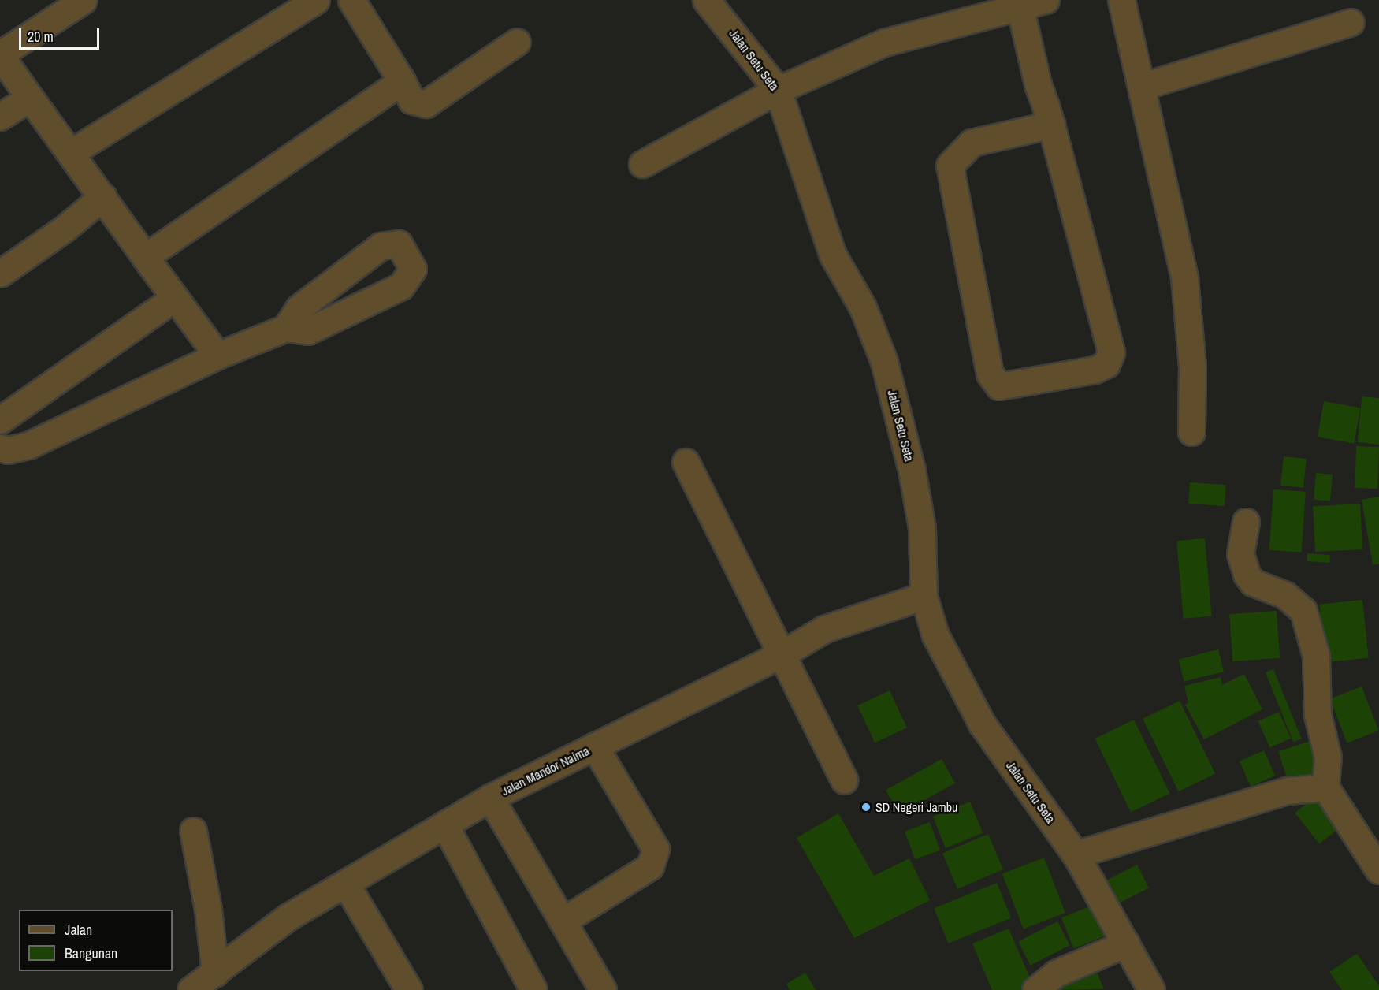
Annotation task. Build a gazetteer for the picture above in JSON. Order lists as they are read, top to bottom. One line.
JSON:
{"streets":{"street":["Jalan Setu Seta","Jalan Mandor Naima"]},"crossings":[["Jalan Setu Seta","Jalan Mandor Naima"]],"places":["SD Negeri Jambu"],"legend":["Jalan","Bangunan"],"scale_bar":"20 m"}
